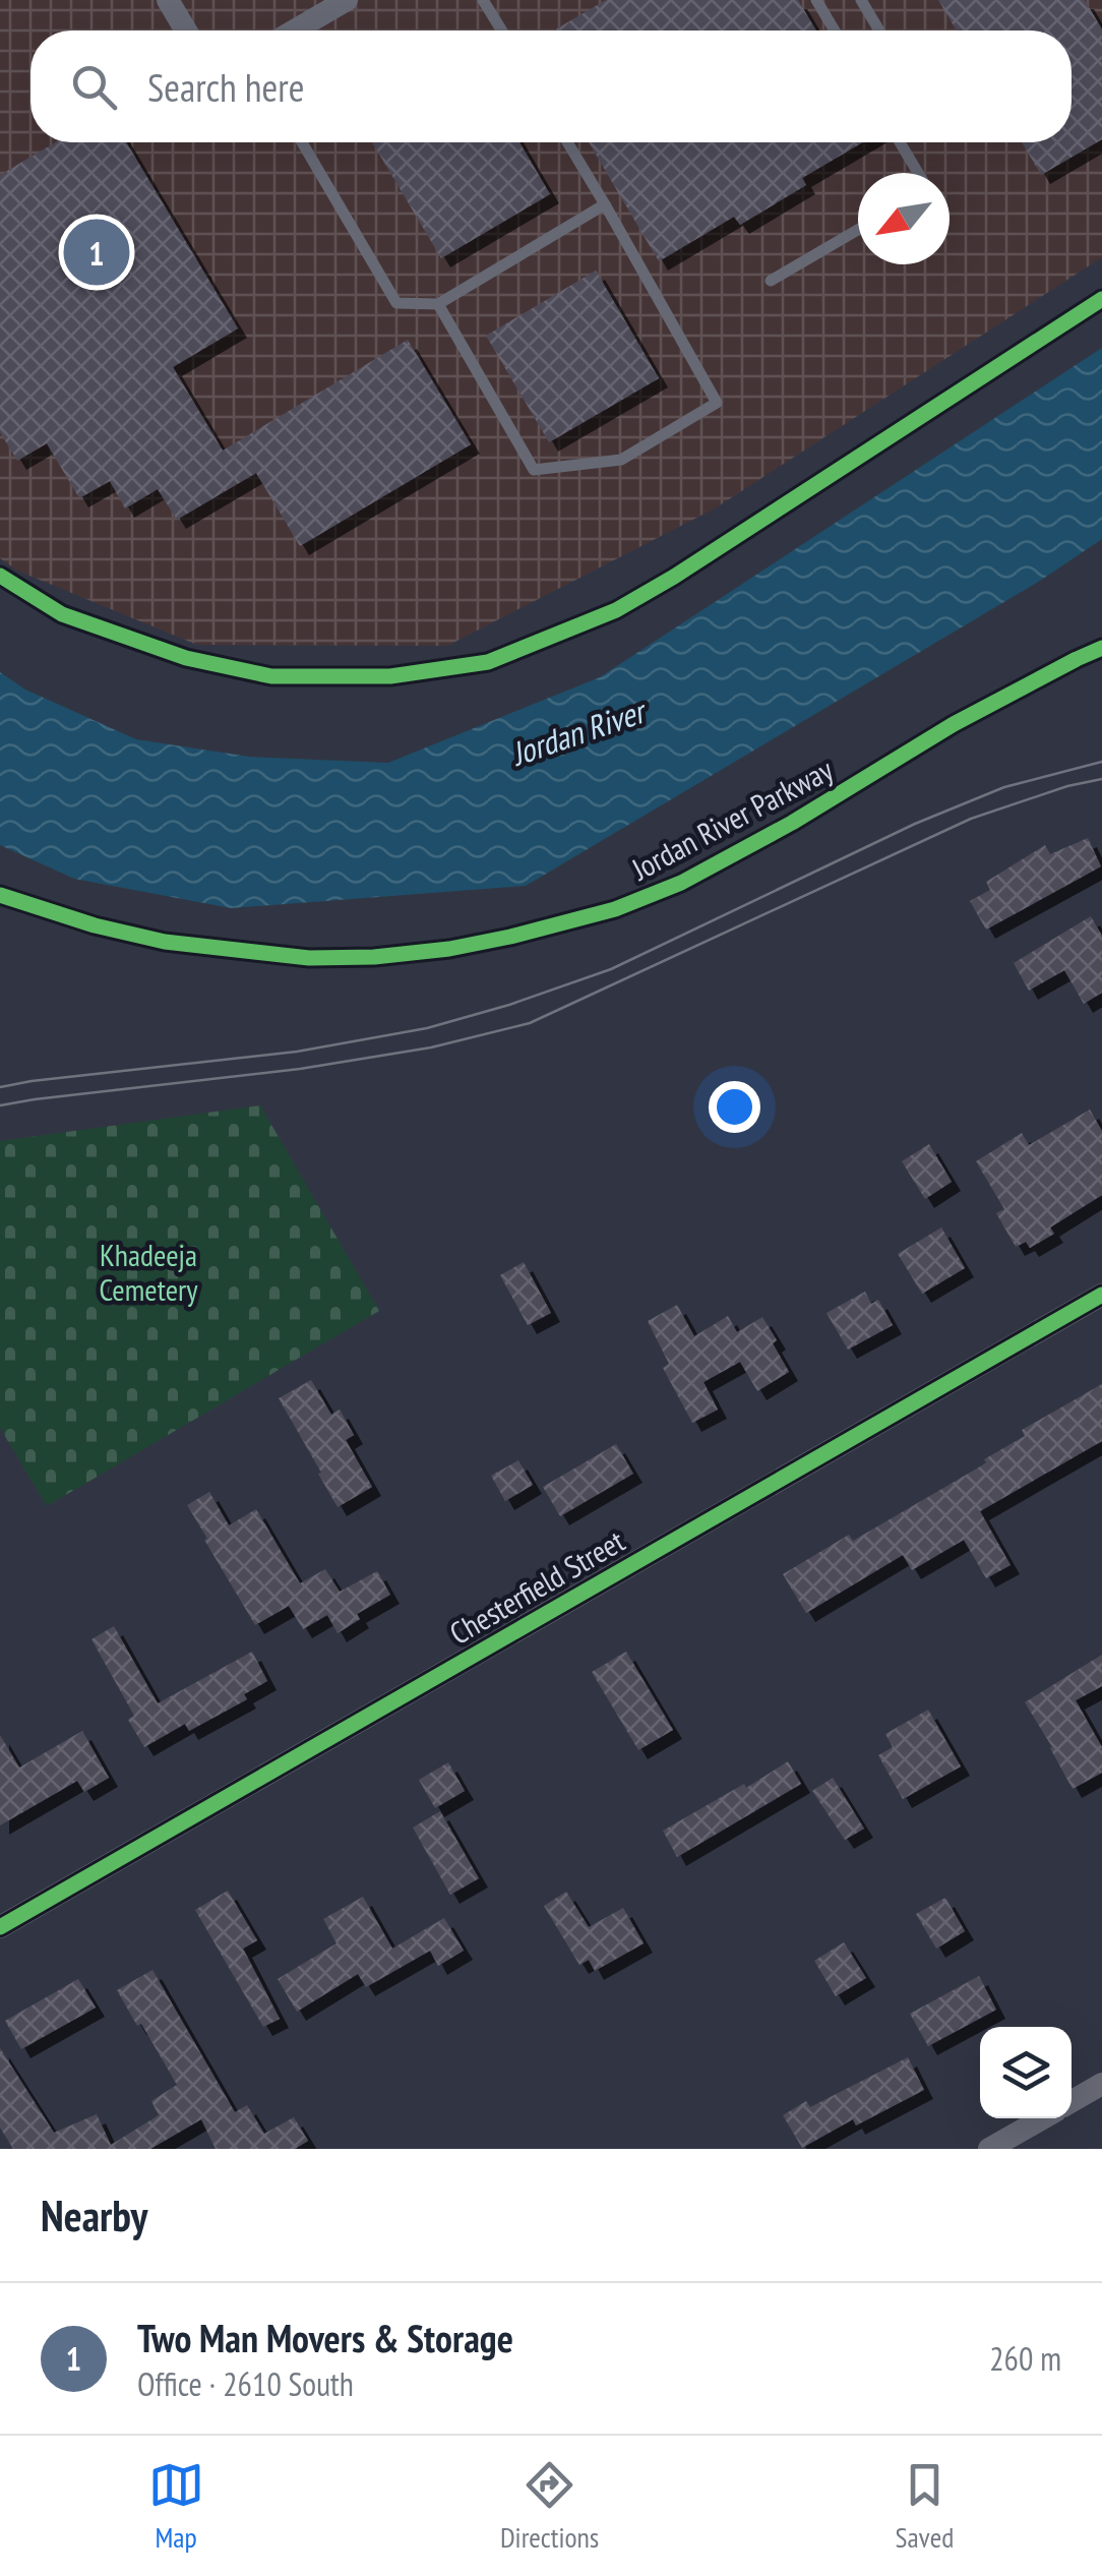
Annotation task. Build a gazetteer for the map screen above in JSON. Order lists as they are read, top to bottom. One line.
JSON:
{"streets":{"street":["Chesterfield Street"],"cycle path":["Jordan River Parkway"]},"water":["Jordan River"],"parks":["Khadeeja Cemetery"],"north":"bottom left","page":{"search":"Search here","pins":"1","heading":"Nearby","list":[{"mark":"1","name":"Two Man Movers & Storage","note":"Office · 2610 South","value":"260 m"}],"nav":["Map","Directions","Saved"]}}
